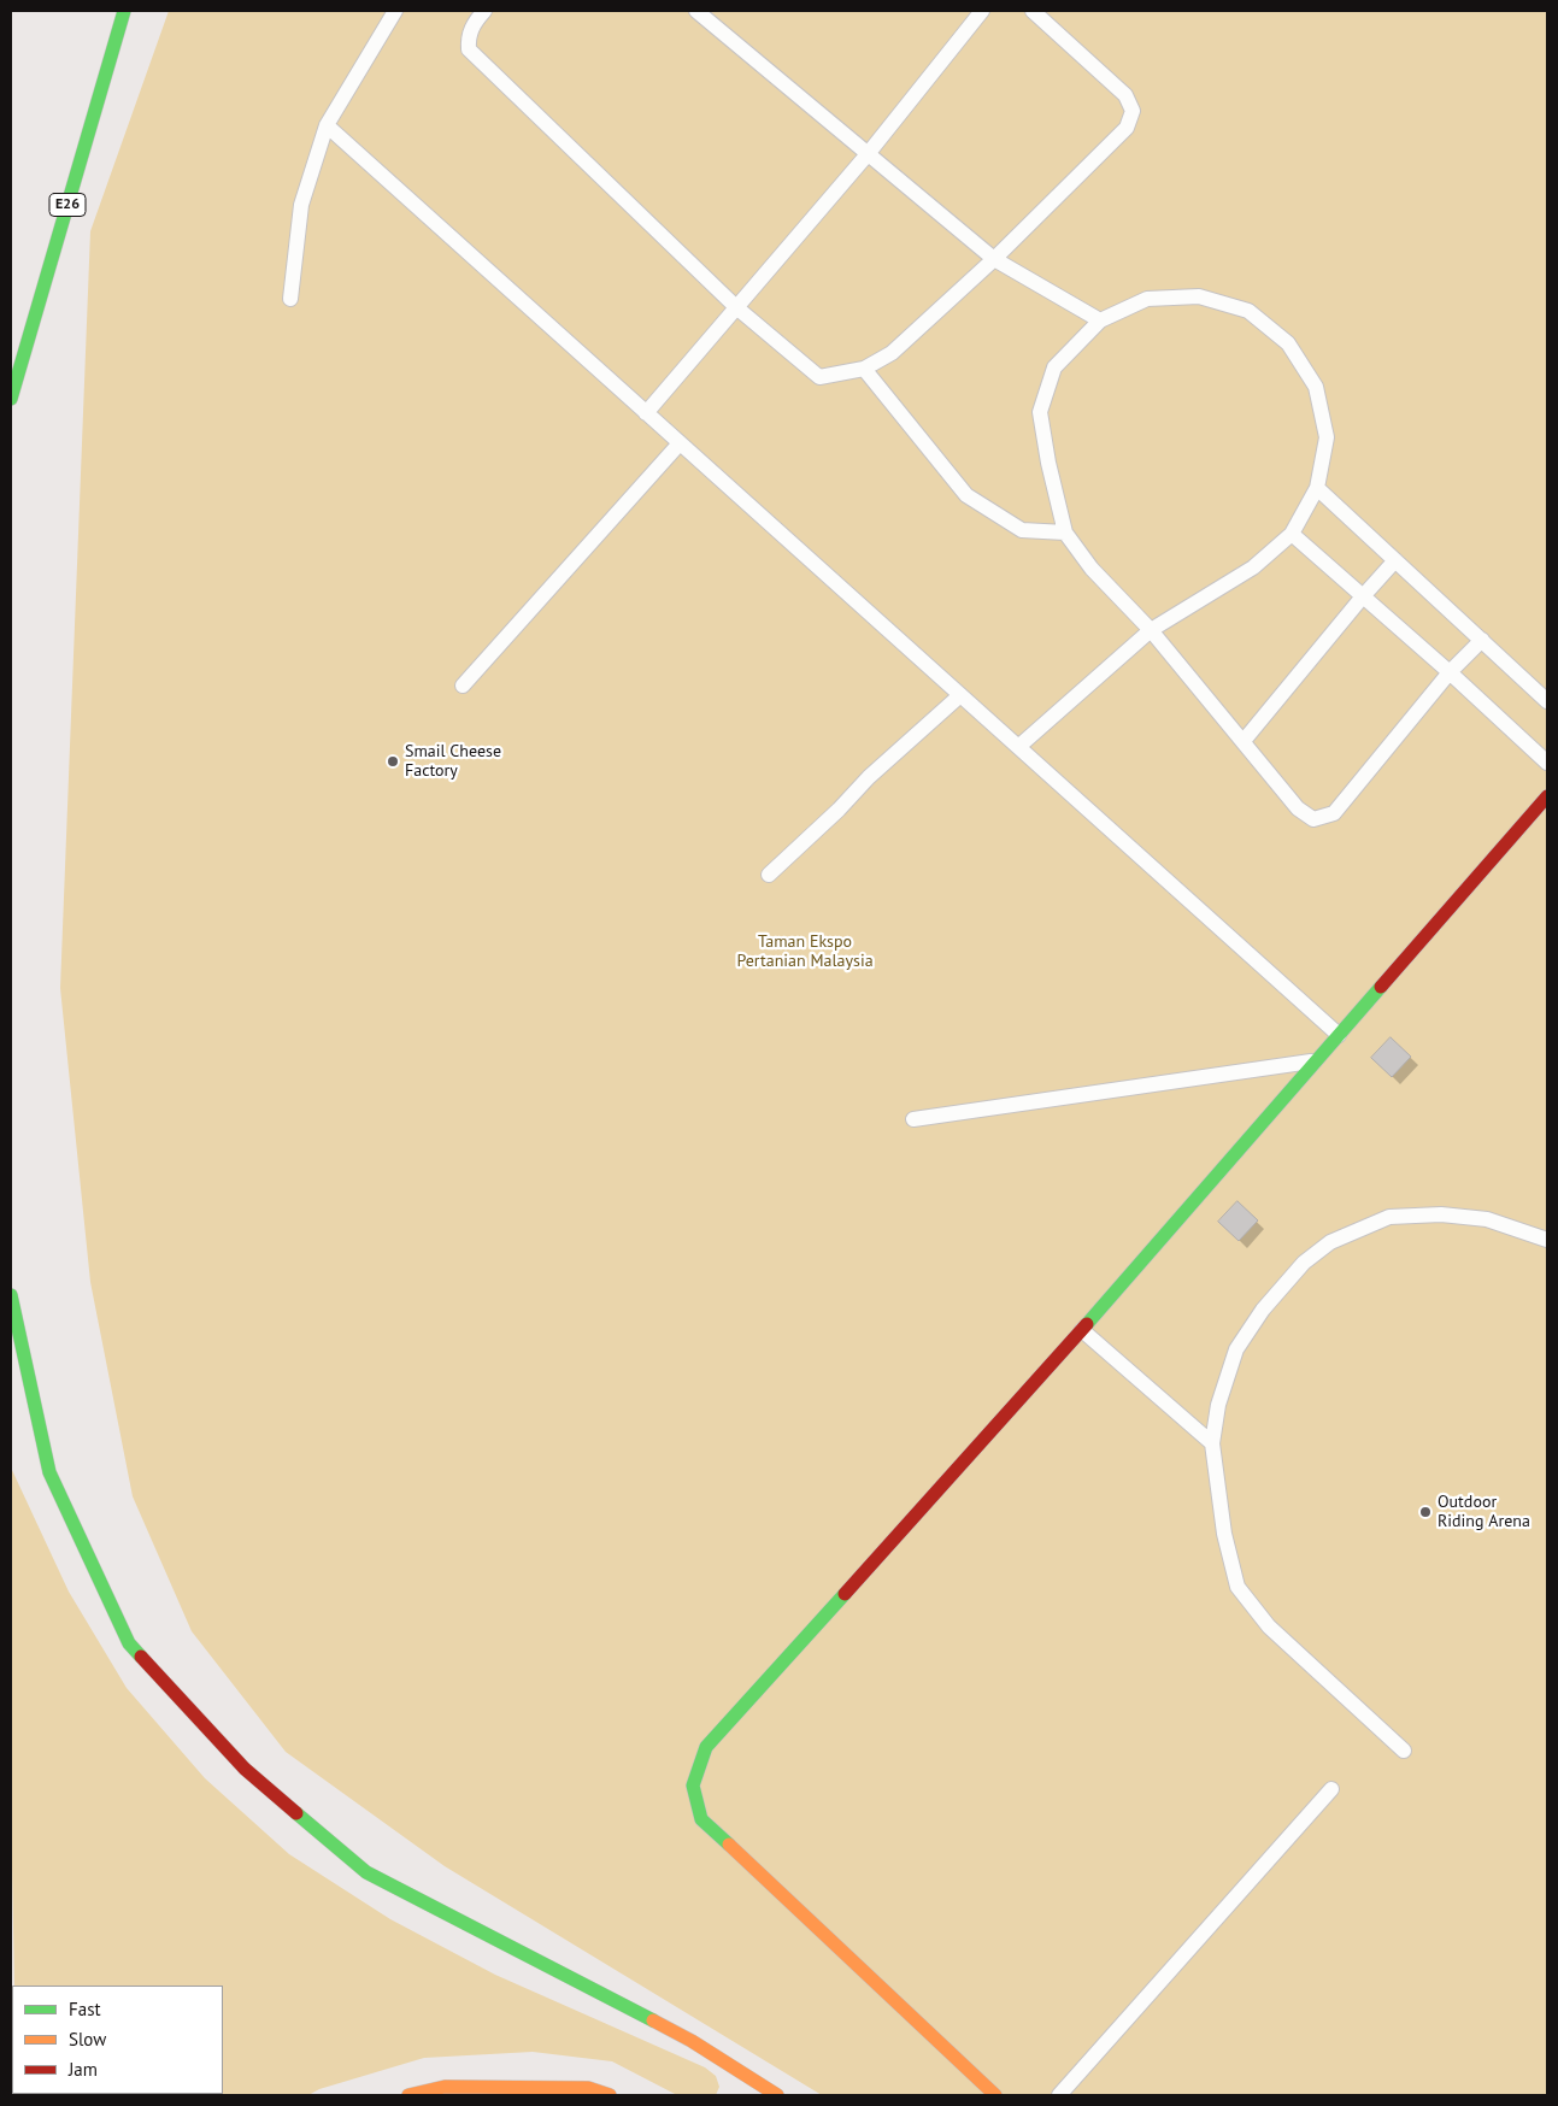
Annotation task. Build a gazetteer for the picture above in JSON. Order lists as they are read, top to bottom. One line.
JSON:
{"streets":{"main road":["E26"]},"parks":["Taman Ekspo Pertanian Malaysia"],"places":["Smail Cheese Factory","Outdoor Riding Arena"],"legend":["Fast","Slow","Jam"]}
